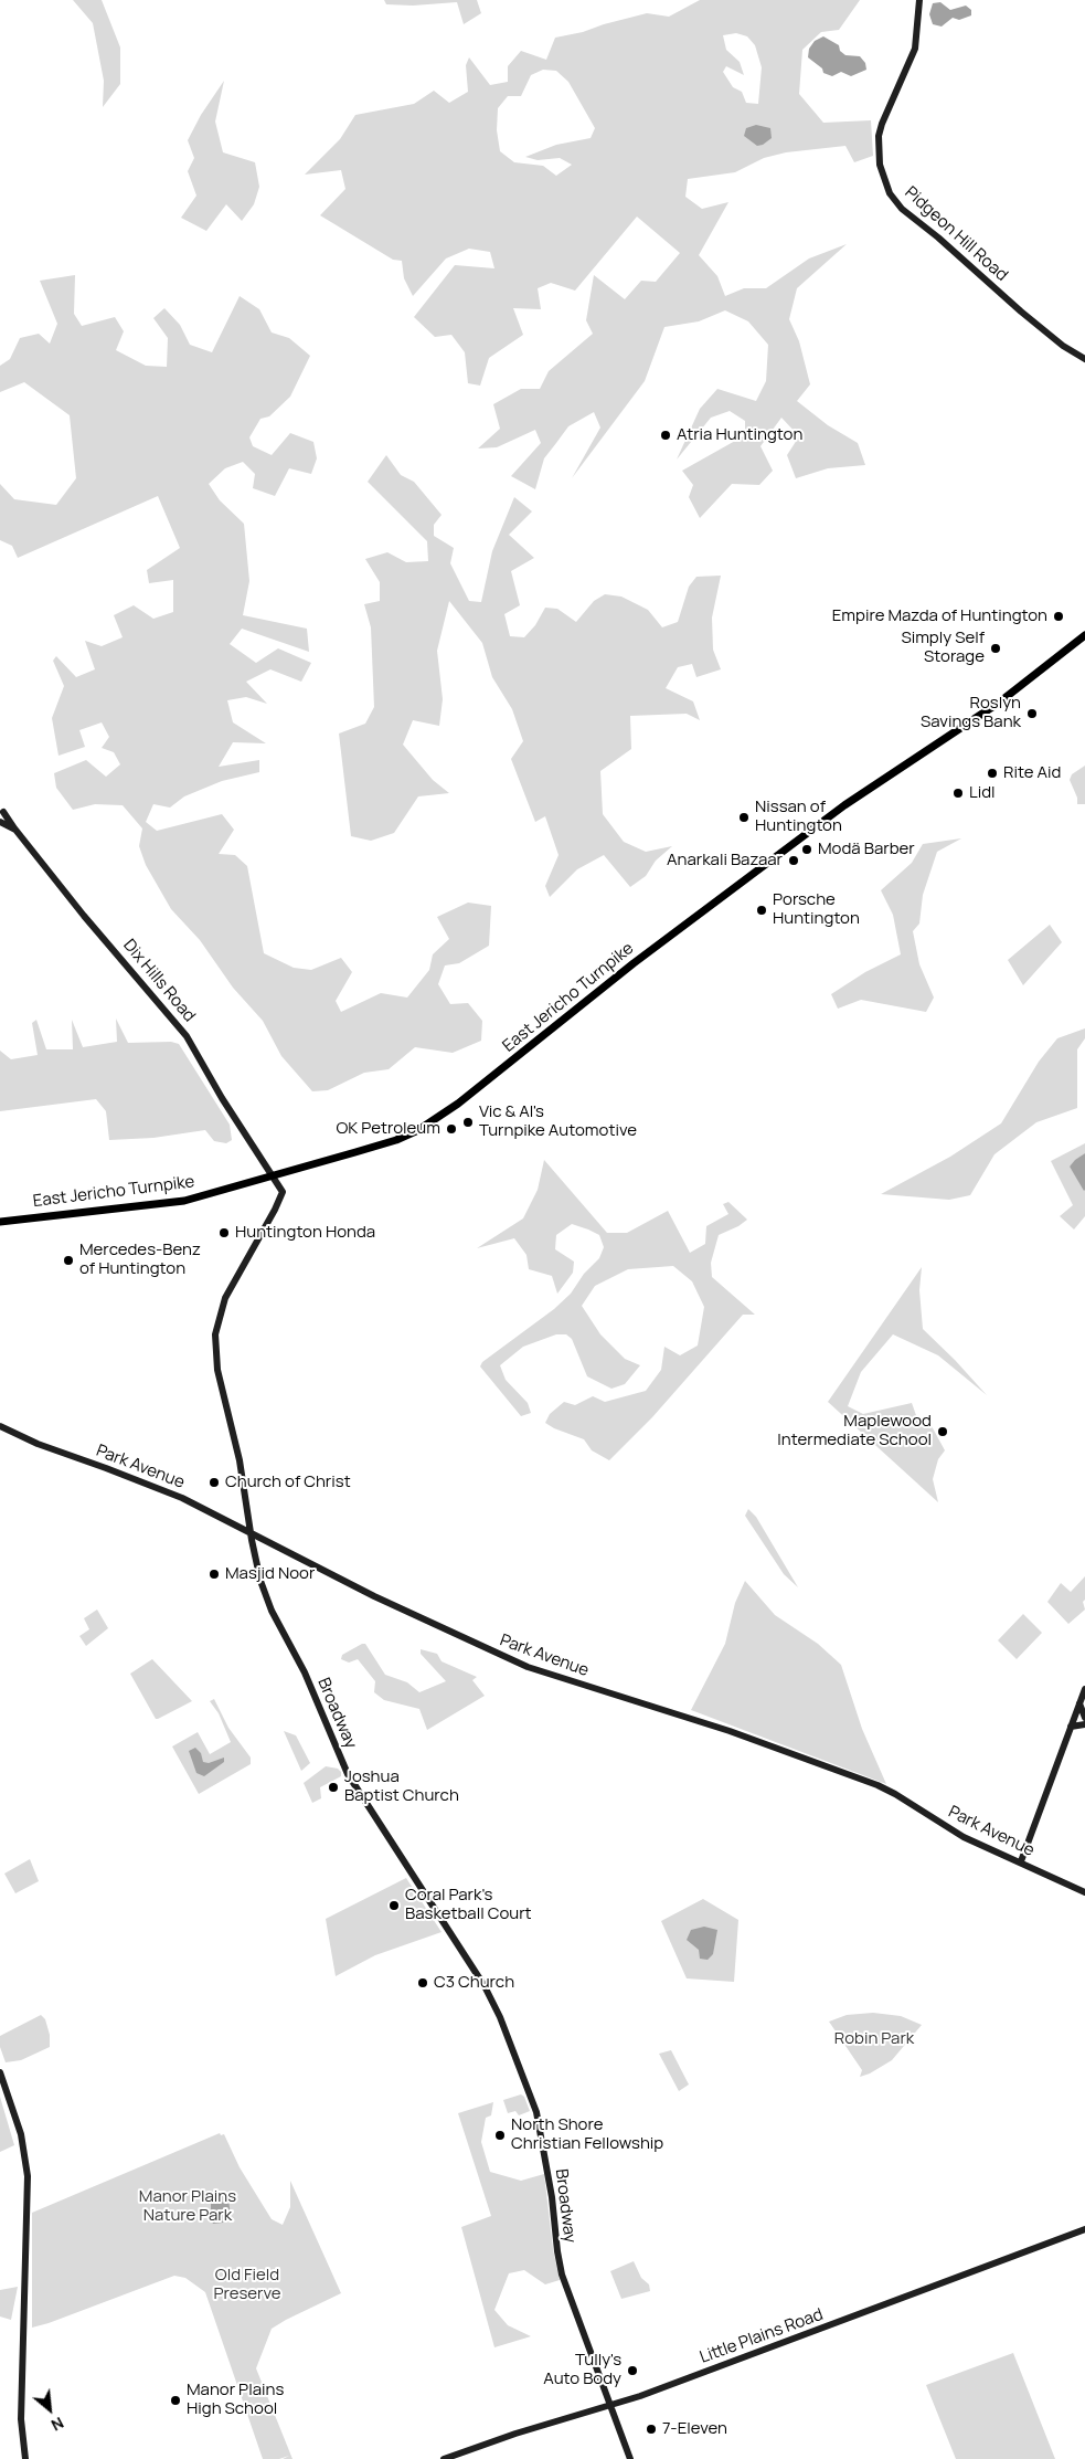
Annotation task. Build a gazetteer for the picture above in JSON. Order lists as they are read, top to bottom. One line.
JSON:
{"streets":{"main road":["Pidgeon Hill Road","Dix Hills Road","East Jericho Turnpike","Park Avenue","Broadway","Little Plains Road"]},"crossings":[["Dix Hills Road","East Jericho Turnpike"],["Dix Hills Road","Broadway"],["East Jericho Turnpike","Broadway"],["Park Avenue","Broadway"],["Broadway","Little Plains Road"]],"parks":["Robin Park","Manor Plains Nature Park","Old Field Preserve"],"places":["Atria Huntington","Empire Mazda of Huntington","Simply Self Storage","Roslyn Savings Bank","Rite Aid","Lidl","Nissan of Huntington","Modä Barber","Anarkali Bazaar","Porsche Huntington","Vic & Al's Turnpike Automotive","OK Petroleum","Huntington Honda","Mercedes-Benz of Huntington","Maplewood Intermediate School","Church of Christ","Masjid Noor","Joshua Baptist Church","Coral Park's Basketball Court","C3 Church","North Shore Christian Fellowship","Tully's Auto Body","Manor Plains High School","7-Eleven"],"north":"bottom right"}
